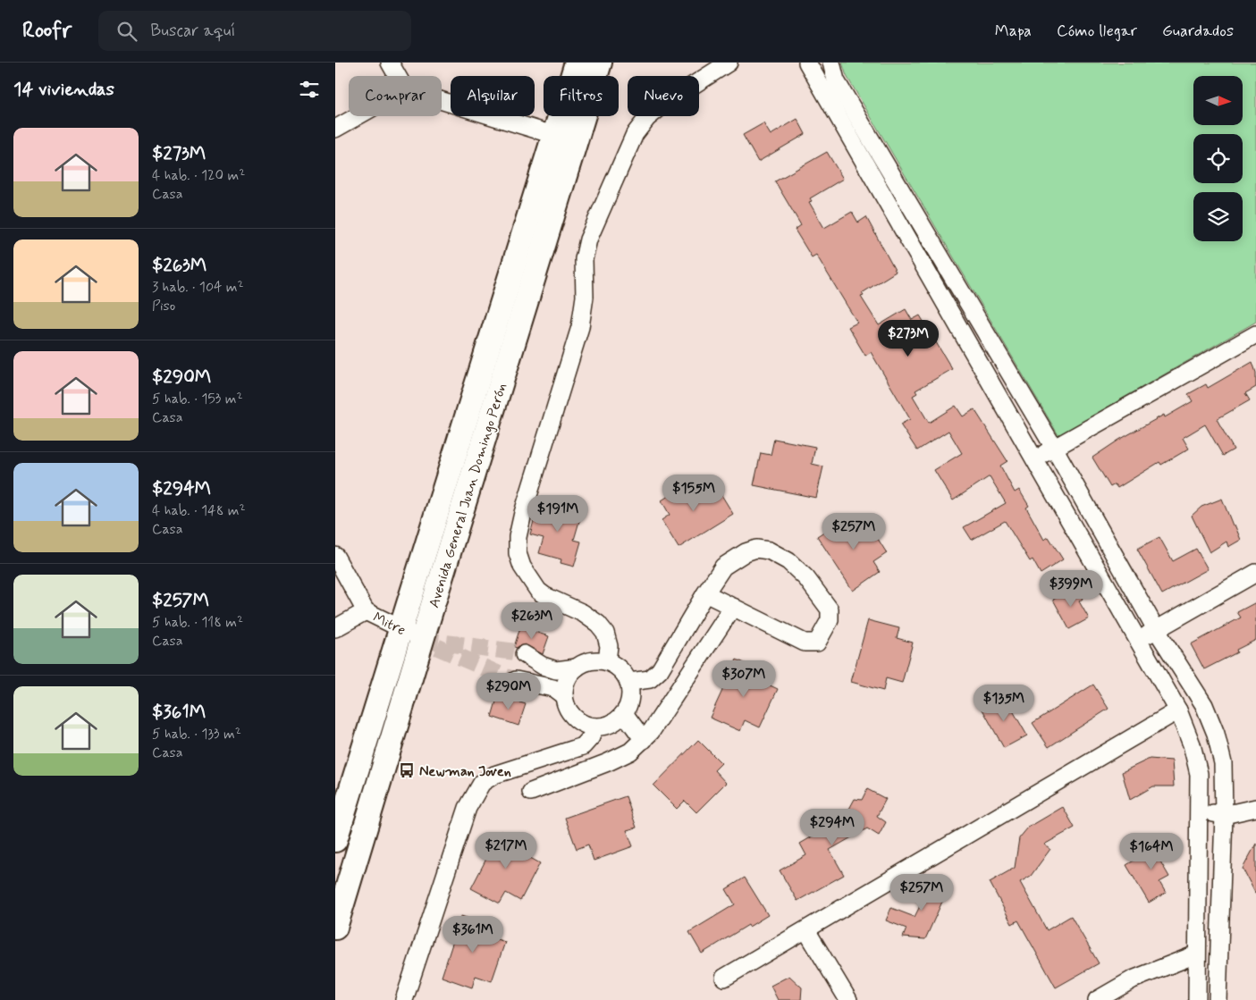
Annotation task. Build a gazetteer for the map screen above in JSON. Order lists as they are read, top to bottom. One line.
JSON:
{"streets":{"main road":["Avenida General Juan Domingo Perón"],"street":["Mitre"]},"crossings":[["Avenida General Juan Domingo Perón","Mitre"]],"places":{"bus stop":["Newman Joven"]},"north":"right","page":{"header":"Roofr","search":"Buscar aquí","nav":["Mapa","Cómo llegar","Guardados"],"heading":"14 viviendas","chip":["Comprar","Alquilar","Filtros","Nuevo"],"list":[{"name":"$273M","note":"4 hab. · 120 m² · Casa"},{"name":"$263M","note":"3 hab. · 104 m² · Piso"},{"name":"$290M","note":"5 hab. · 153 m² · Casa"},{"name":"$294M","note":"4 hab. · 148 m² · Casa"},{"name":"$257M","note":"5 hab. · 118 m² · Casa"},{"name":"$361M","note":"5 hab. · 133 m² · Casa"}],"price":["$273M","$155M","$191M","$257M","$399M","$263M","$307M","$290M","$135M","$294M","$217M","$164M","$257M","$361M"]}}
